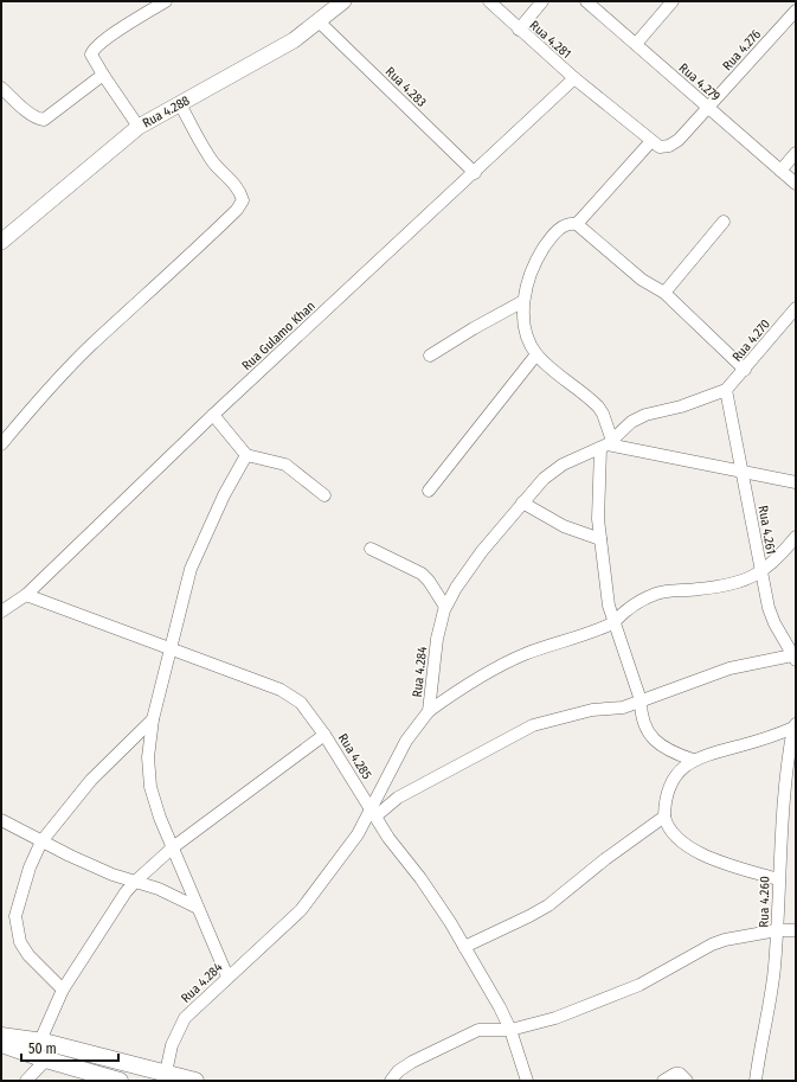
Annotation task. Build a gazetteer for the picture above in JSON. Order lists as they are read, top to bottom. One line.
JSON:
{"streets":{"street":["Rua 4.281","Rua 4.276","Rua 4.279","Rua 4.283","Rua 4.288","Rua Gulamo Khan","Rua 4.270","Rua 4.261","Rua 4.284","Rua 4.285","Rua 4.260"]},"crossings":[["Rua 4.281","Rua 4.276"],["Rua 4.281","Rua Gulamo Khan"],["Rua 4.276","Rua 4.279"],["Rua 4.283","Rua 4.288"],["Rua 4.283","Rua Gulamo Khan"],["Rua Gulamo Khan","Rua 4.285"],["Rua 4.270","Rua 4.261"],["Rua 4.270","Rua 4.284"],["Rua 4.261","Rua 4.284"],["Rua 4.284","Rua 4.285"]],"scale_bar":"50 m"}
